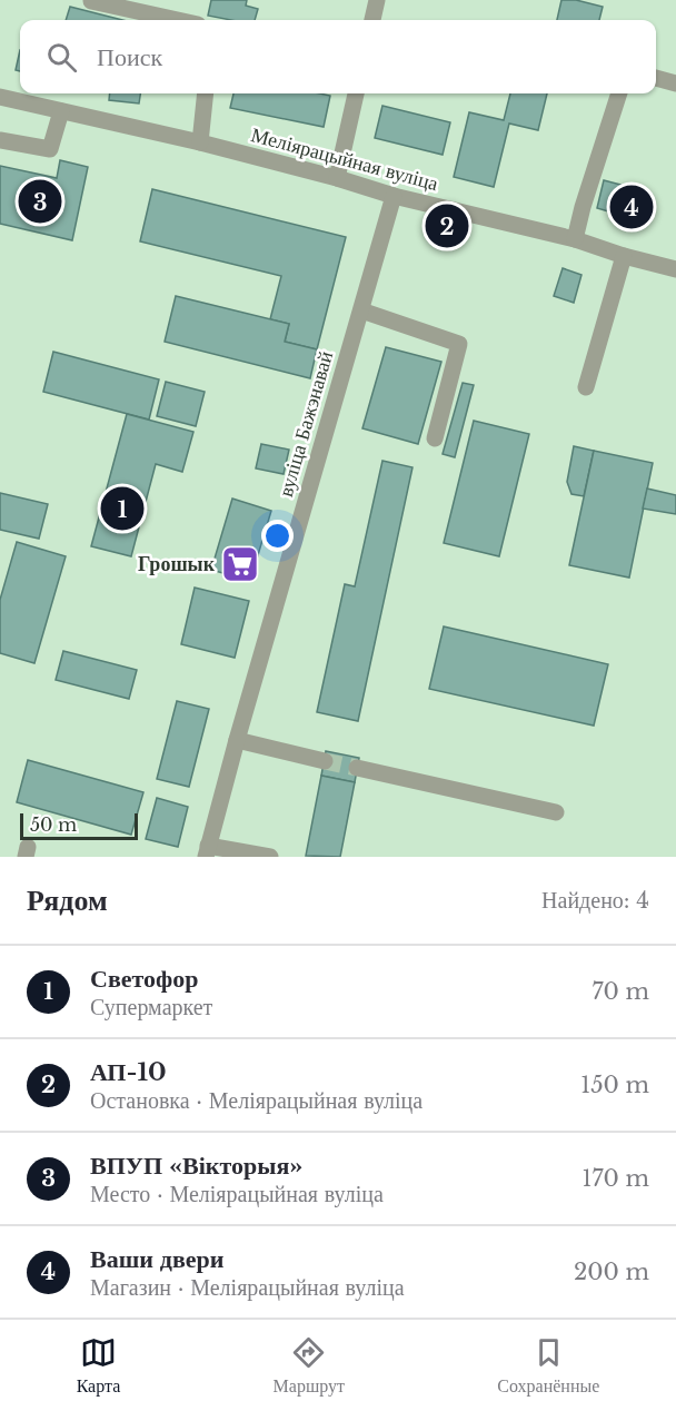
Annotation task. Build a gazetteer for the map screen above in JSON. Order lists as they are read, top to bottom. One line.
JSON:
{"streets":{"street":["Меліярацыйная вуліца","вуліца Бажэнавай"]},"crossings":[["Меліярацыйная вуліца","вуліца Бажэнавай"]],"places":{"supermarket":["Грошык"]},"scale_bar":"50 m","page":{"search":"Поиск","pins":["3","4","2","1"],"scale":"50 m","heading":["Рядом","Найдено: 4"],"list":[{"mark":"1","name":"Светофор","note":"Супермаркет","value":"70 m"},{"mark":"2","name":"АП-10","note":"Остановка · Меліярацыйная вуліца","value":"150 m"},{"mark":"3","name":"ВПУП «Вікторыя»","note":"Место · Меліярацыйная вуліца","value":"170 m"},{"mark":"4","name":"Ваши двери","note":"Магазин · Меліярацыйная вуліца","value":"200 m"}],"nav":["Карта","Маршрут","Сохранённые"]}}
